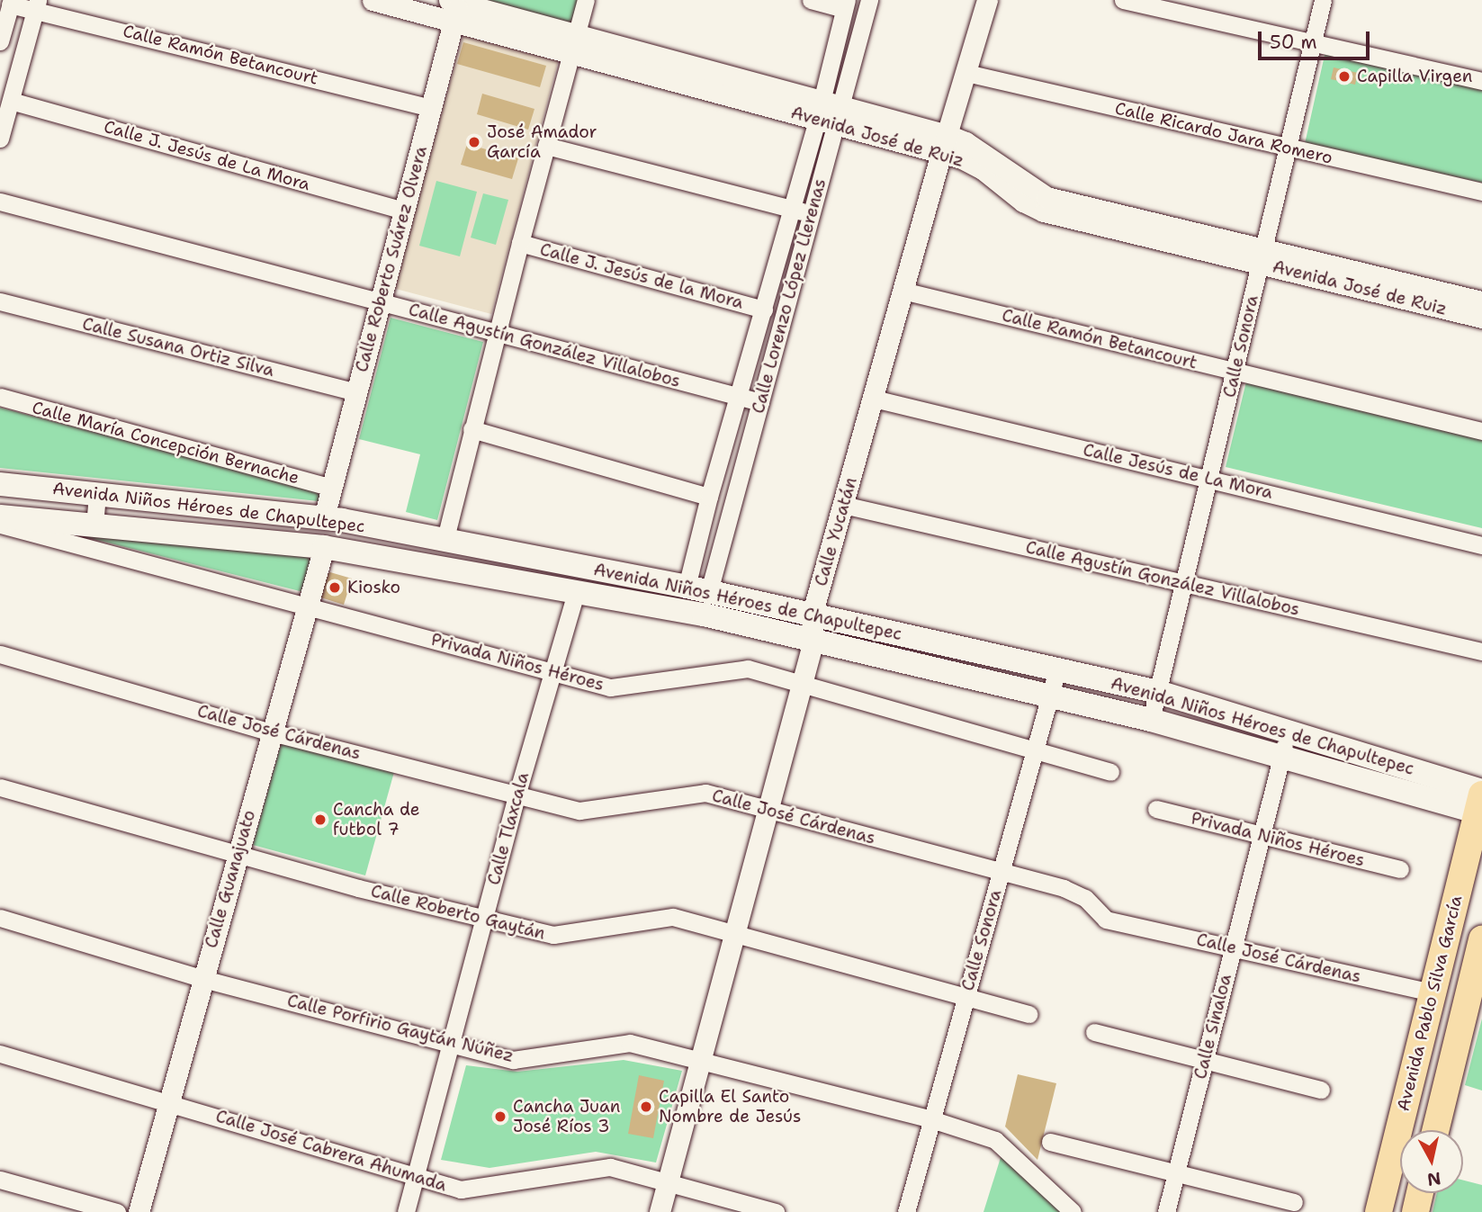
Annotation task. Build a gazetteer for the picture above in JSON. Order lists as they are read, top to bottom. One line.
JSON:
{"streets":{"main road":["Avenida Niños Héroes de Chapultepec","Avenida Pablo Silva García"],"street":["Calle Ramón Betancourt","Calle Ricardo Jara Romero","Avenida José de Ruiz","Calle J. Jesús de La Mora","Calle Roberto Suárez Olvera","Calle J. Jesús de la Mora","Calle Lorenzo López Llerenas","Calle Agustín González Villalobos","Calle Sonora","Calle Susana Ortiz Silva","Calle María Concepción Bernache","Calle Jesús de La Mora","Calle Yucatán","Privada Niños Héroes","Calle José Cárdenas","Calle Tlaxcala","Calle Guanajuato","Calle Roberto Gaytán","Calle Sinaloa","Calle Porfirio Gaytán Núñez","Calle José Cabrera Ahumada"]},"crossings":[["Calle Ramón Betancourt","Calle Roberto Suárez Olvera"],["Calle Ramón Betancourt","Calle Sonora"],["Calle Ramón Betancourt","Calle Yucatán"],["Calle Ricardo Jara Romero","Calle Sonora"],["Calle Ricardo Jara Romero","Calle Yucatán"],["Avenida José de Ruiz","Calle Roberto Suárez Olvera"],["Avenida José de Ruiz","Calle Lorenzo López Llerenas"],["Avenida José de Ruiz","Calle Sonora"],["Avenida José de Ruiz","Calle Yucatán"],["Calle J. Jesús de La Mora","Calle Roberto Suárez Olvera"],["Calle Roberto Suárez Olvera","Calle Agustín González Villalobos"],["Calle Roberto Suárez Olvera","Calle Susana Ortiz Silva"],["Calle Roberto Suárez Olvera","Calle María Concepción Bernache"],["Calle Roberto Suárez Olvera","Avenida Niños Héroes de Chapultepec"],["Calle J. Jesús de la Mora","Calle Lorenzo López Llerenas"],["Calle Lorenzo López Llerenas","Calle Agustín González Villalobos"],["Calle Lorenzo López Llerenas","Avenida Niños Héroes de Chapultepec"],["Calle Agustín González Villalobos","Calle Sonora"],["Calle Agustín González Villalobos","Calle Yucatán"],["Calle Sonora","Calle Jesús de La Mora"],["Calle Sonora","Avenida Niños Héroes de Chapultepec"],["Calle Sonora","Privada Niños Héroes"],["Calle Sonora","Calle José Cárdenas"],["Calle Sonora","Calle Roberto Gaytán"],["Calle Sonora","Calle Porfirio Gaytán Núñez"],["Calle Jesús de La Mora","Calle Yucatán"],["Avenida Niños Héroes de Chapultepec","Calle Yucatán"],["Avenida Niños Héroes de Chapultepec","Calle Tlaxcala"],["Avenida Niños Héroes de Chapultepec","Calle Guanajuato"],["Avenida Niños Héroes de Chapultepec","Avenida Pablo Silva García"],["Avenida Niños Héroes de Chapultepec","Calle Sinaloa"],["Calle Yucatán","Privada Niños Héroes"],["Calle Yucatán","Calle José Cárdenas"],["Calle Yucatán","Calle Roberto Gaytán"],["Calle Yucatán","Calle Porfirio Gaytán Núñez"],["Calle Yucatán","Calle José Cabrera Ahumada"],["Privada Niños Héroes","Calle Tlaxcala"],["Privada Niños Héroes","Calle Guanajuato"],["Privada Niños Héroes","Calle Sinaloa"],["Calle José Cárdenas","Calle Tlaxcala"],["Calle José Cárdenas","Calle Guanajuato"],["Calle José Cárdenas","Avenida Pablo Silva García"],["Calle José Cárdenas","Calle Sinaloa"],["Calle Tlaxcala","Calle Roberto Gaytán"],["Calle Tlaxcala","Calle Porfirio Gaytán Núñez"],["Calle Tlaxcala","Calle José Cabrera Ahumada"],["Calle Guanajuato","Calle Roberto Gaytán"],["Calle Guanajuato","Calle Porfirio Gaytán Núñez"],["Calle Guanajuato","Calle José Cabrera Ahumada"]],"places":["Capilla Virgen","José Amador García","Kiosko","Cancha de futbol 7","Capilla El Santo Nombre de Jesús","Cancha Juan José Ríos 3"],"scale_bar":"50 m","north":"bottom"}
